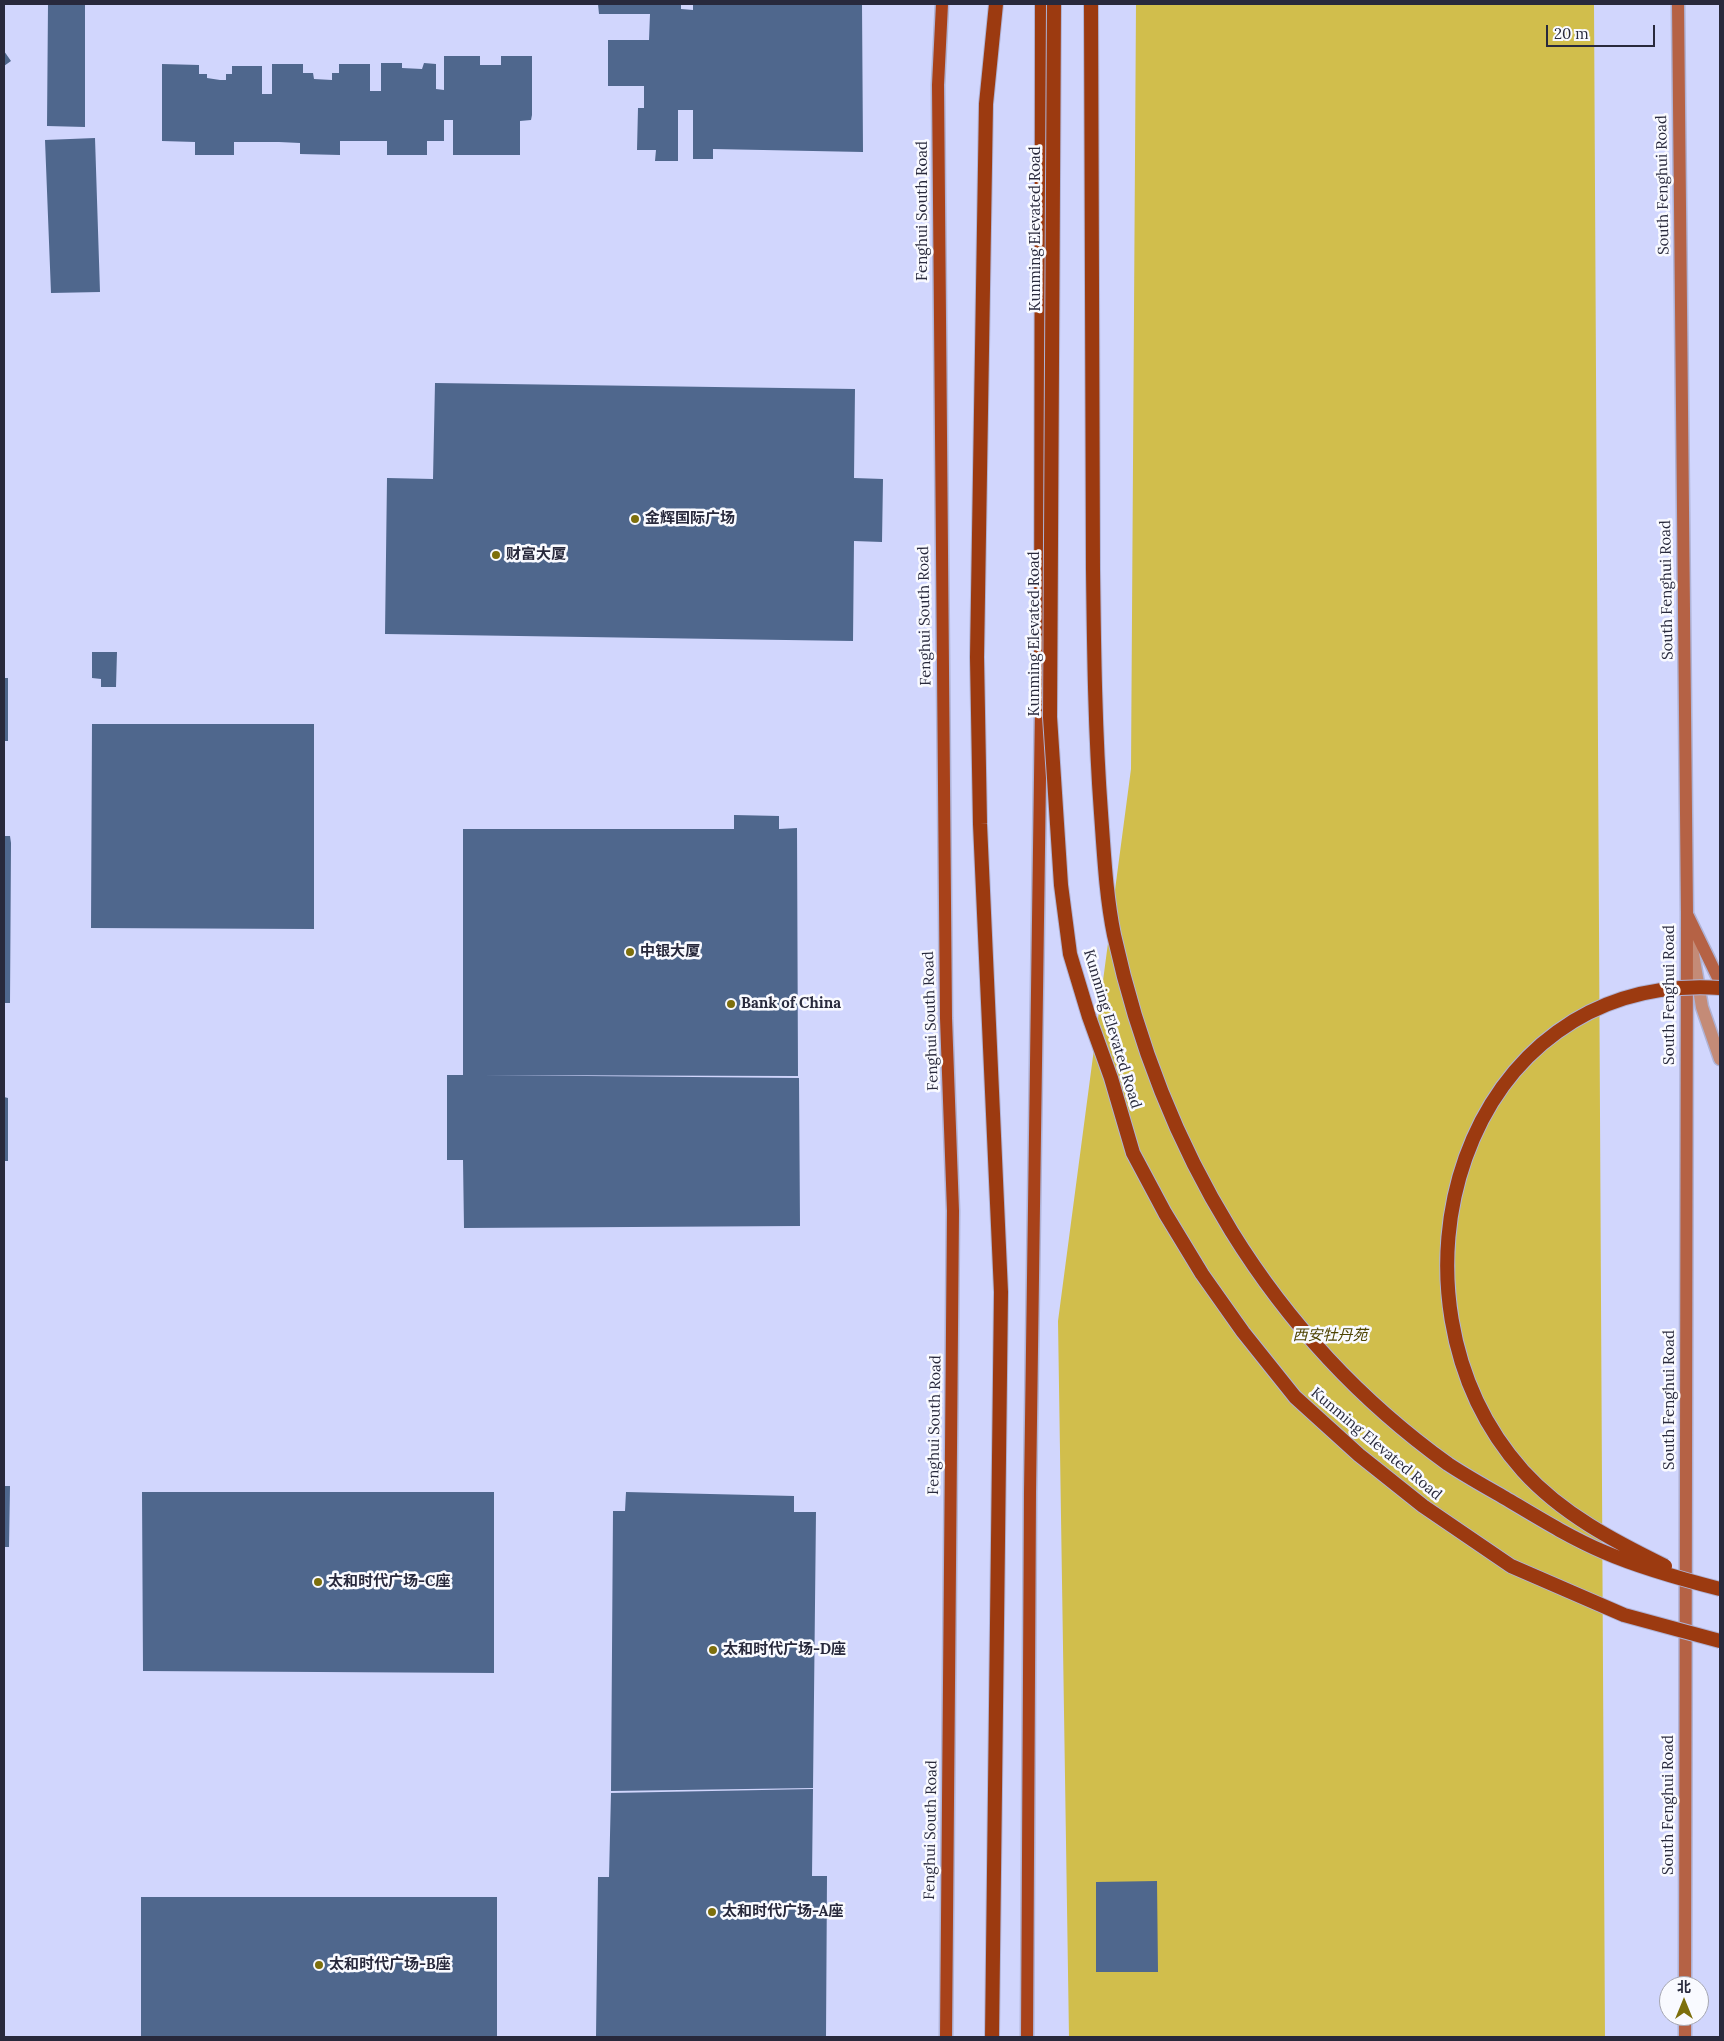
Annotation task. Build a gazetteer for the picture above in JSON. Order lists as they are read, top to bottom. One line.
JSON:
{"streets":{"highway":["Kunming Elevated Road"],"main road":["South Fenghui Road","Fenghui South Road"]},"parks":["西安牡丹苑"],"places":["金辉国际广场","财富大厦","中银大厦","Bank of China","太和时代广场-C座","太和时代广场-D座","太和时代广场-A座","太和时代广场-B座"],"scale_bar":"20 m","north":"top"}
